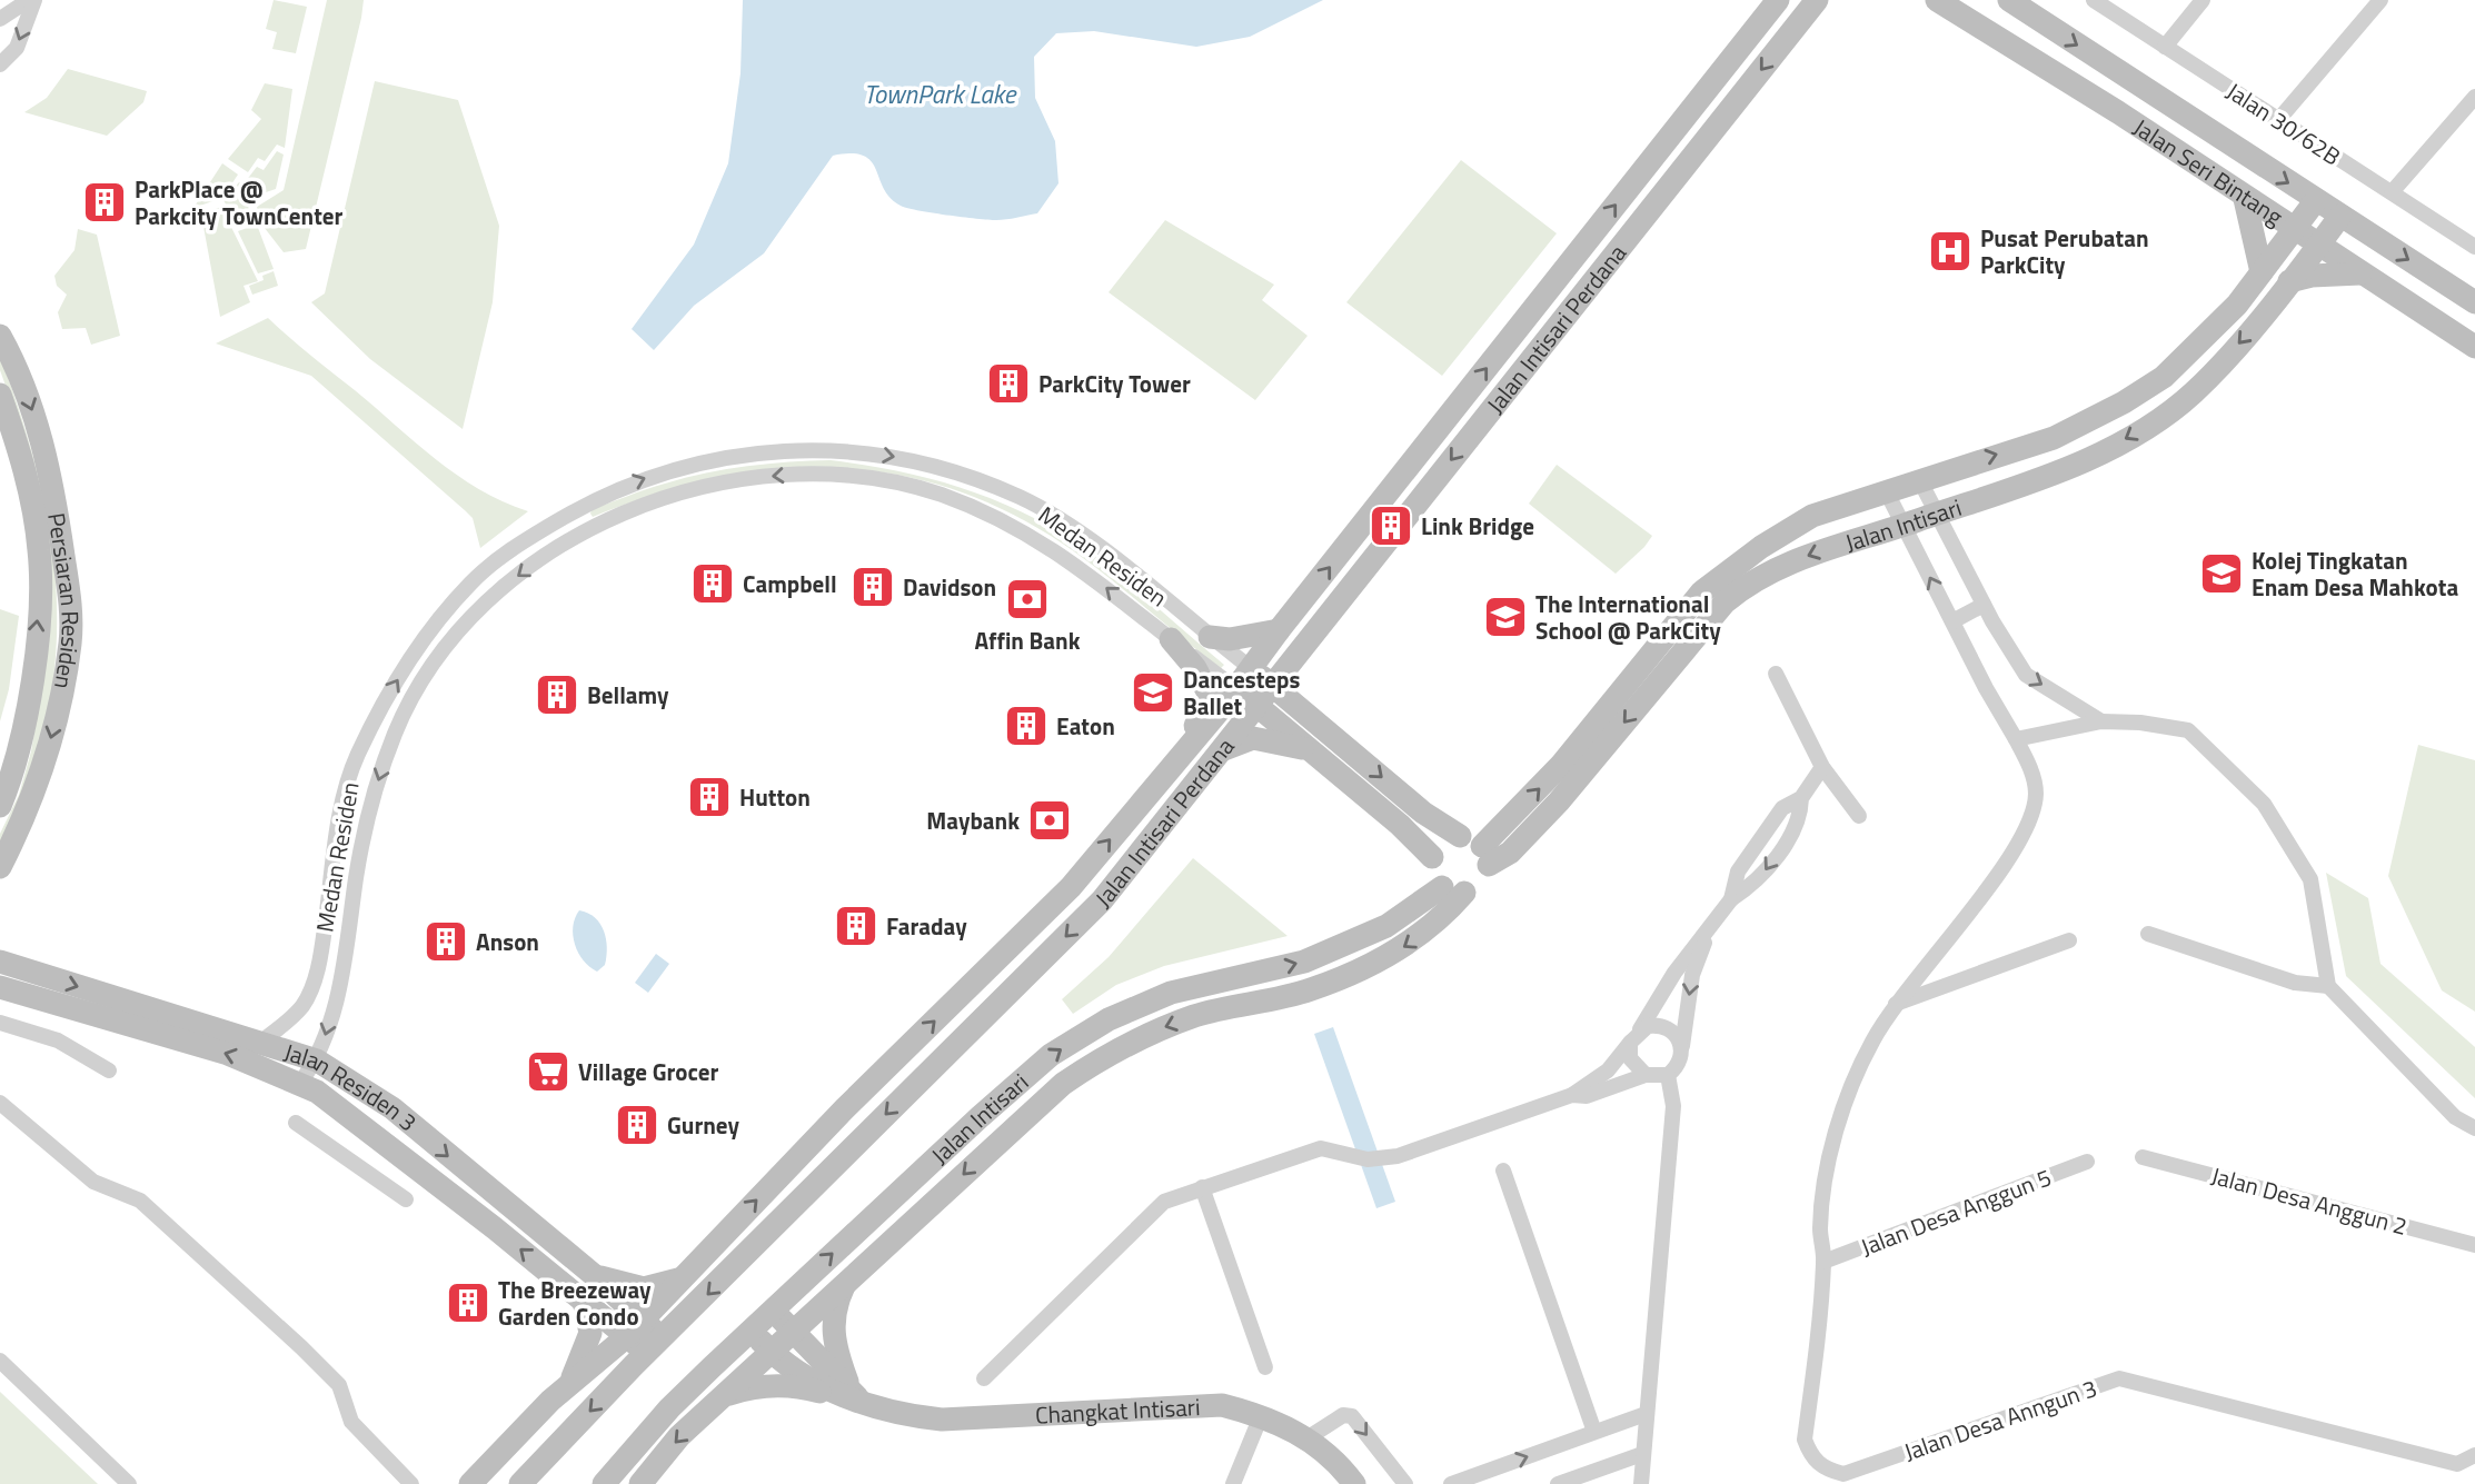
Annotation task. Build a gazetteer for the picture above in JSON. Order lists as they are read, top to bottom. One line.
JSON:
{"streets":{"street":["Jalan 30/62B","Jalan Seri Bintang","Jalan Intisari Perdana","Jalan Intisari","Medan Residen","Persiaran Residen","Jalan Residen 3","Jalan Desa Anggun 2","Jalan Desa Anggun 5","Changkat Intisari","Jalan Desa Anngun 3"]},"crossings":[["Jalan Seri Bintang","Jalan Intisari"],["Jalan Intisari Perdana","Medan Residen"],["Jalan Intisari Perdana","Jalan Residen 3"],["Jalan Intisari","Changkat Intisari"],["Jalan Intisari","Jalan Desa Anngun 3"],["Medan Residen","Jalan Residen 3"],["Jalan Desa Anggun 5","Jalan Desa Anngun 3"]],"water":["TownPark Lake"],"places":{"building":["ParkPlace @ Parkcity TownCenter","ParkCity Tower","Link Bridge","Campbell","Davidson","Bellamy","Eaton","Hutton","Faraday","Anson","Gurney","The Breezeway Garden Condo"],"hospital":["Pusat Perubatan ParkCity"],"school or university":["Kolej Tingkatan Enam Desa Mahkota","The International School @ ParkCity","Dancesteps Ballet"],"bank":["Affin Bank","Maybank"],"supermarket":["Village Grocer"]}}
